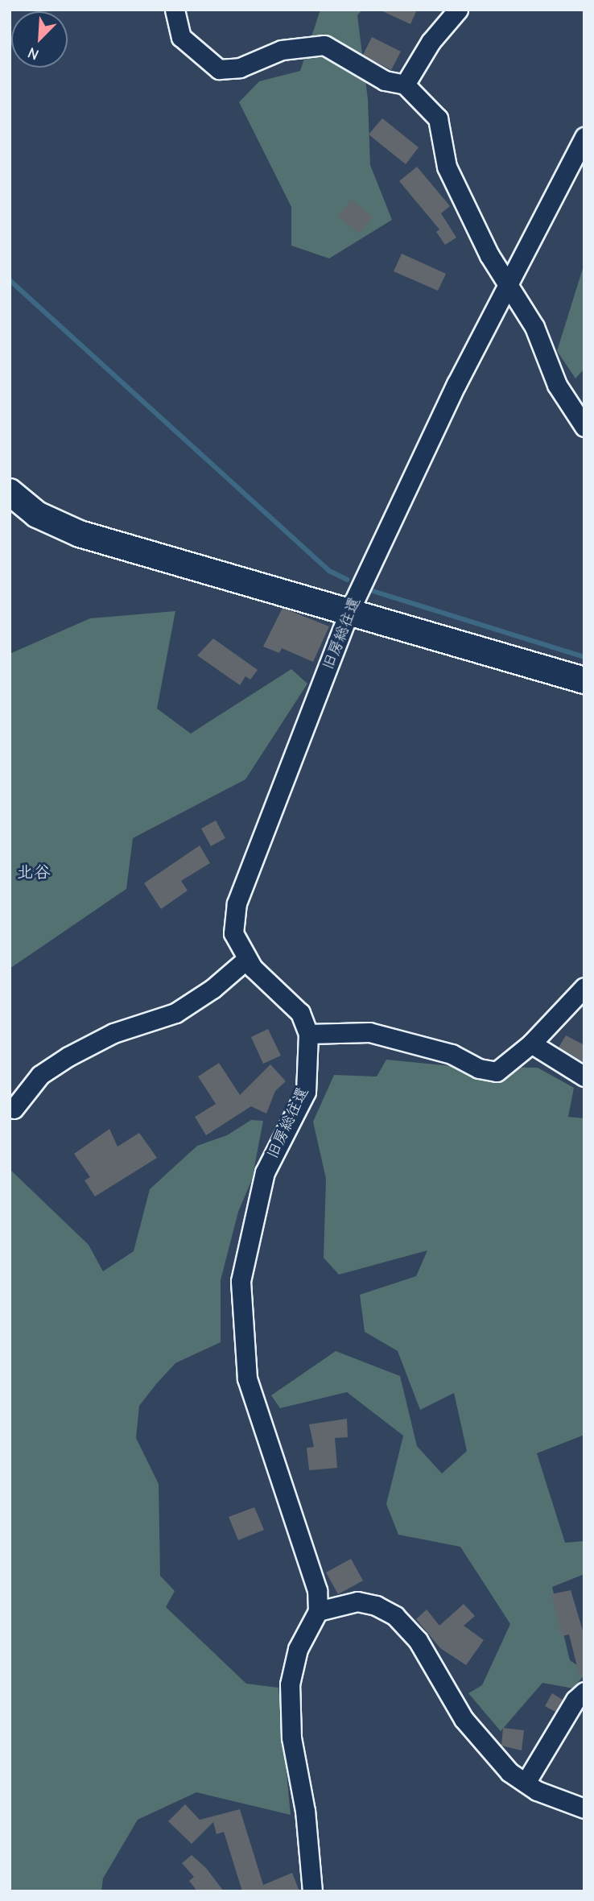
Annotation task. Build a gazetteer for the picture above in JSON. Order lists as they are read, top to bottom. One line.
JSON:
{"streets":{"street":["旧房総往還"]},"districts":["北谷"],"north":"bottom left"}
